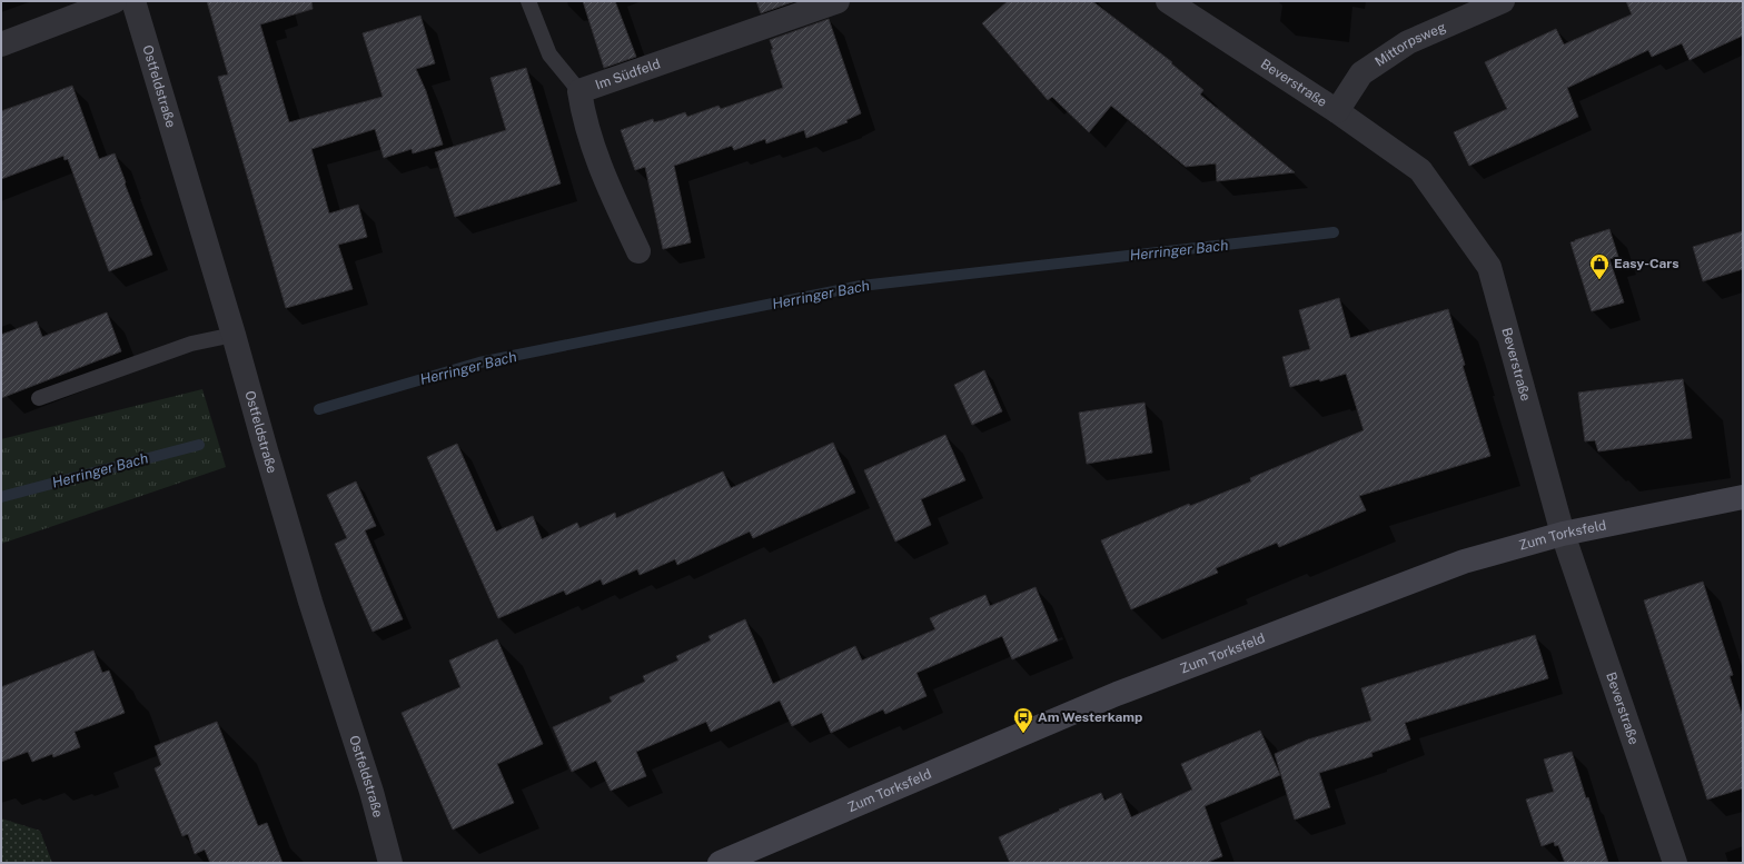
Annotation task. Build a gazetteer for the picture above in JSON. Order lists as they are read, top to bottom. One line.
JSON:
{"streets":{"main road":["Zum Torksfeld"],"street":["Mittorpsweg","Im Südfeld","Beverstraße","Ostfeldstraße"]},"crossings":[["Mittorpsweg","Beverstraße"],["Beverstraße","Zum Torksfeld"]],"water":["Herringer Bach"],"places":{"shop":["Easy-Cars"],"bus stop":["Am Westerkamp"]}}
